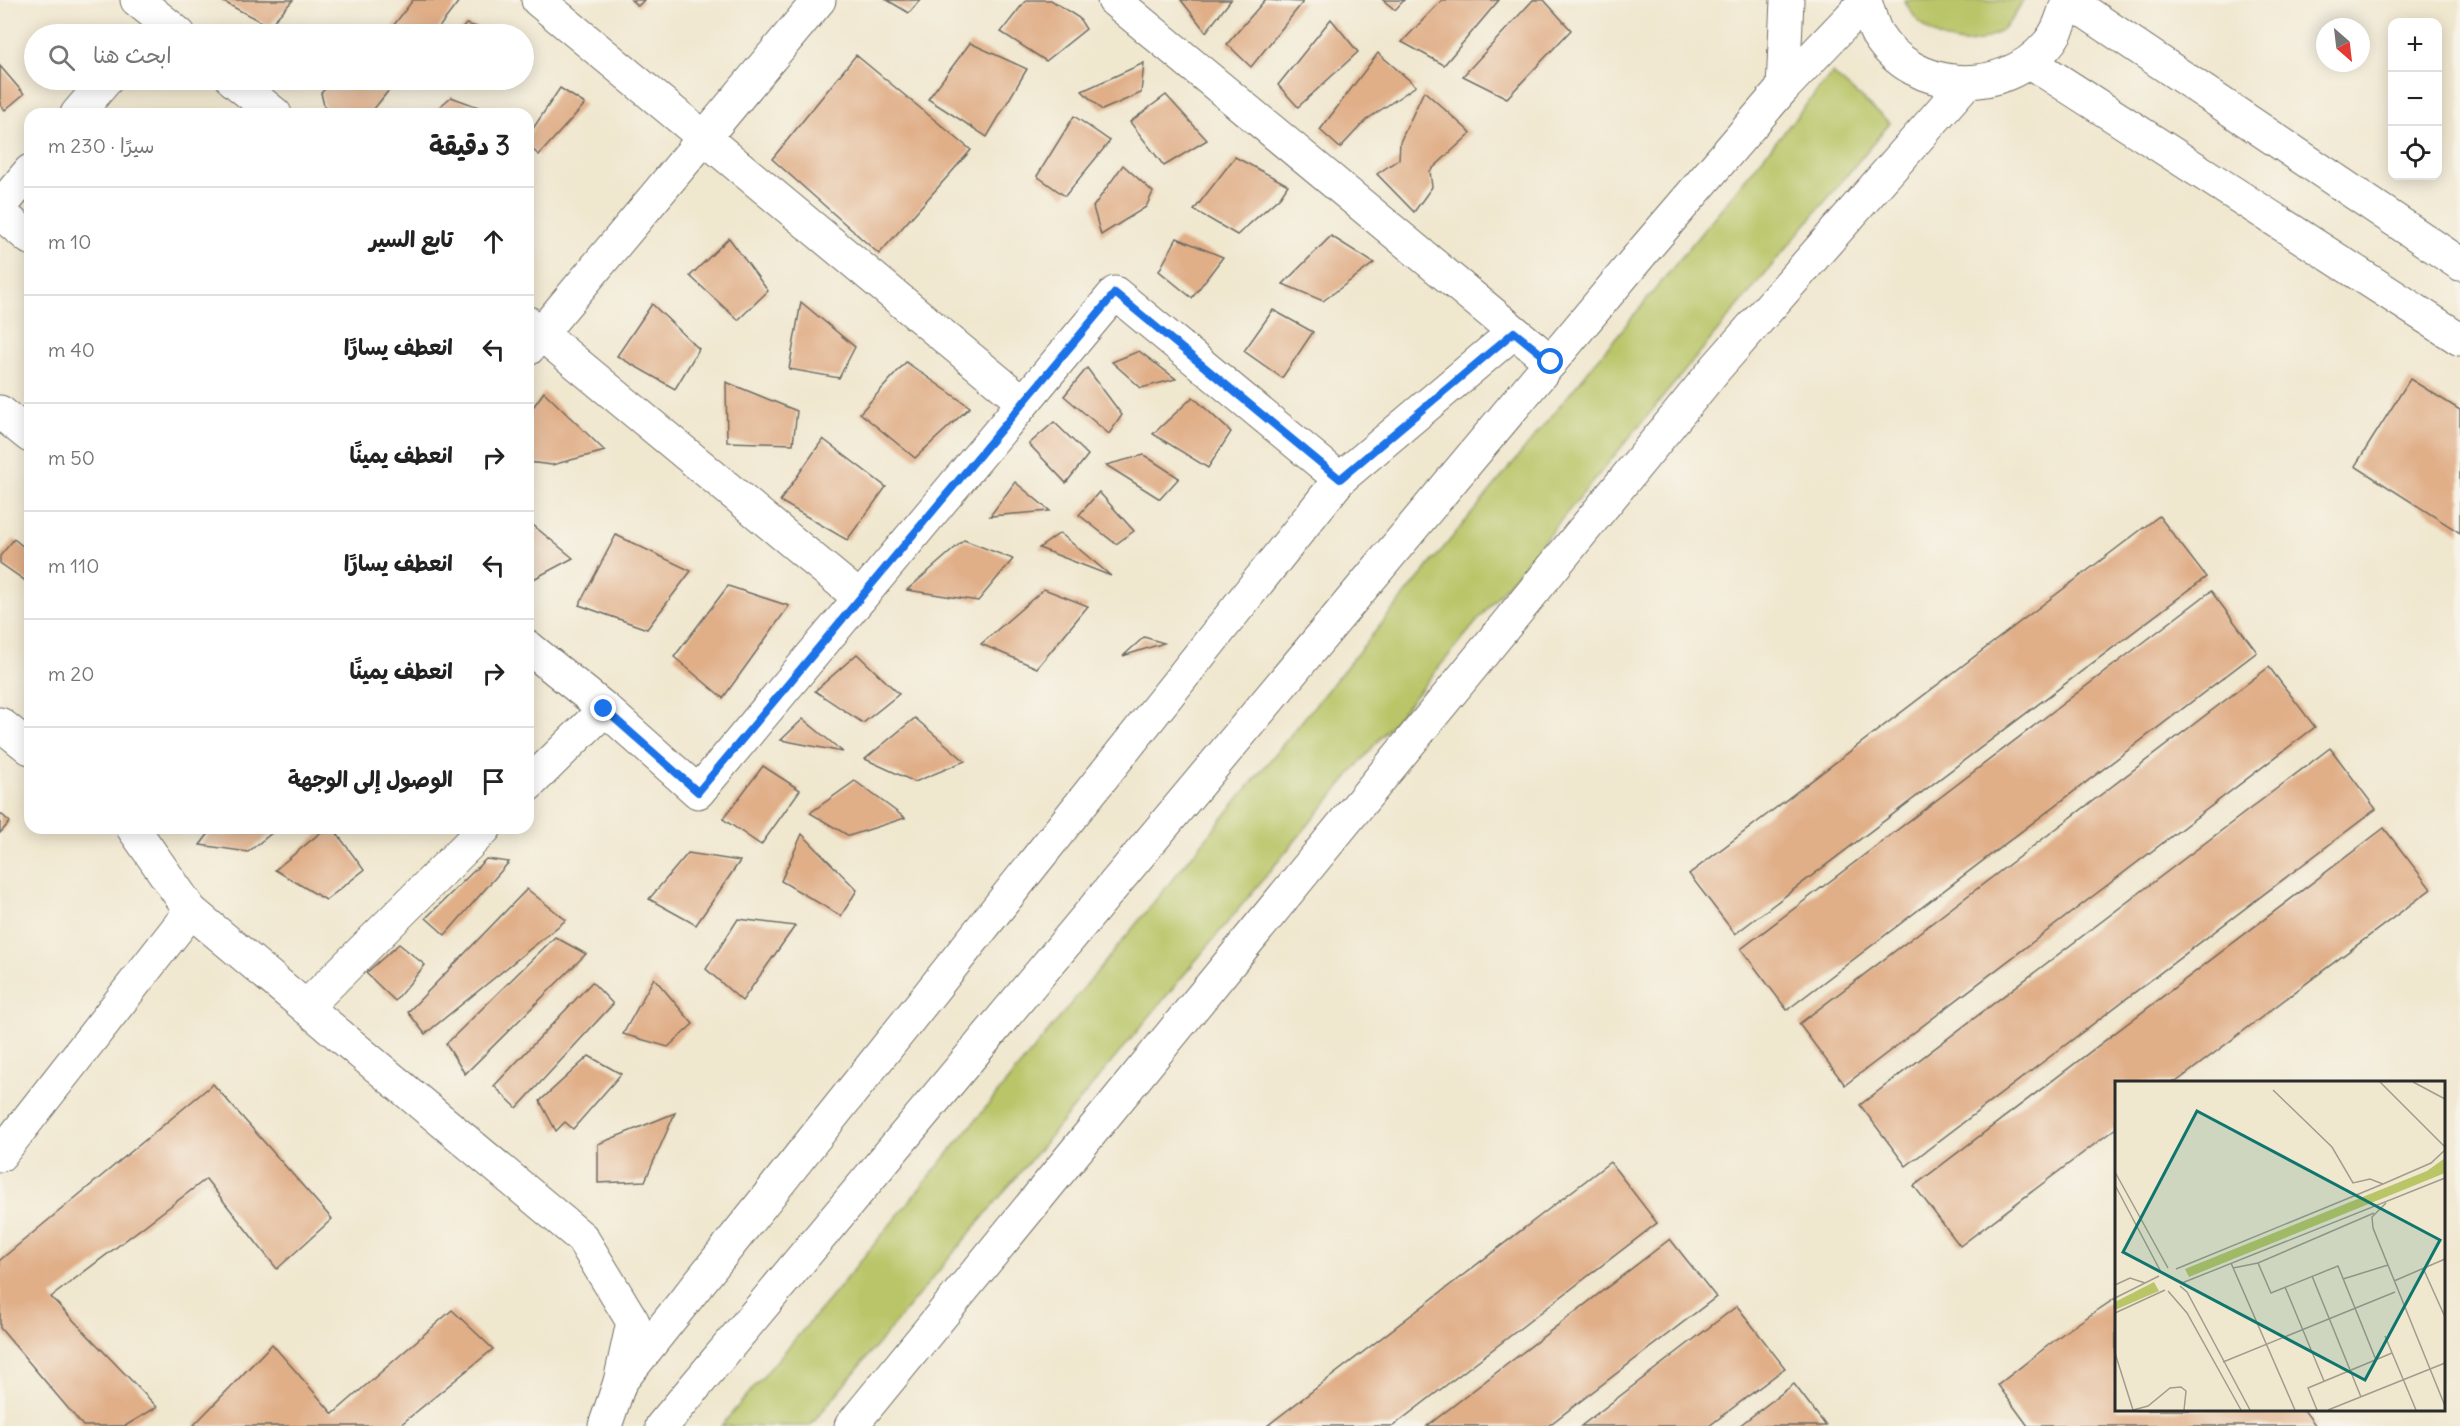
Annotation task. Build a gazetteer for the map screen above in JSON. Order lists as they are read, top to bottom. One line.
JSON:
{"north":"bottom right","page":{"map_buttons":["+","−"],"search":"ابحث هنا","heading":["3 دقيقة","سيرًا · 230 m"],"list":[["تابع السير","10 m"],["انعطف يسارًا","40 m"],["انعطف يمينًا","50 m"],["انعطف يسارًا","110 m"],["انعطف يمينًا","20 m"],"الوصول إلى الوجهة"]}}
